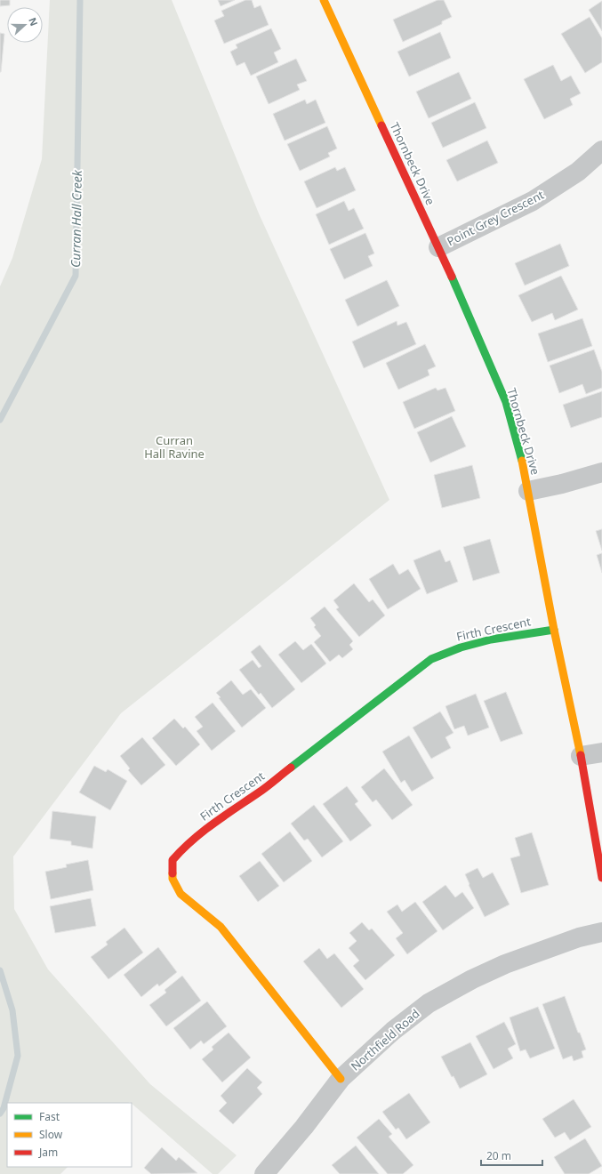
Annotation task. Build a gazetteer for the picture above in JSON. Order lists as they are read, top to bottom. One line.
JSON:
{"streets":{"street":["Thornbeck Drive","Point Grey Crescent","Firth Crescent","Northfield Road"]},"crossings":[["Thornbeck Drive","Point Grey Crescent"],["Thornbeck Drive","Firth Crescent"],["Firth Crescent","Northfield Road"]],"water":["Curran Hall Creek"],"parks":["Curran Hall Ravine"],"legend":["Fast","Slow","Jam"],"scale_bar":"20 m","north":"right"}
